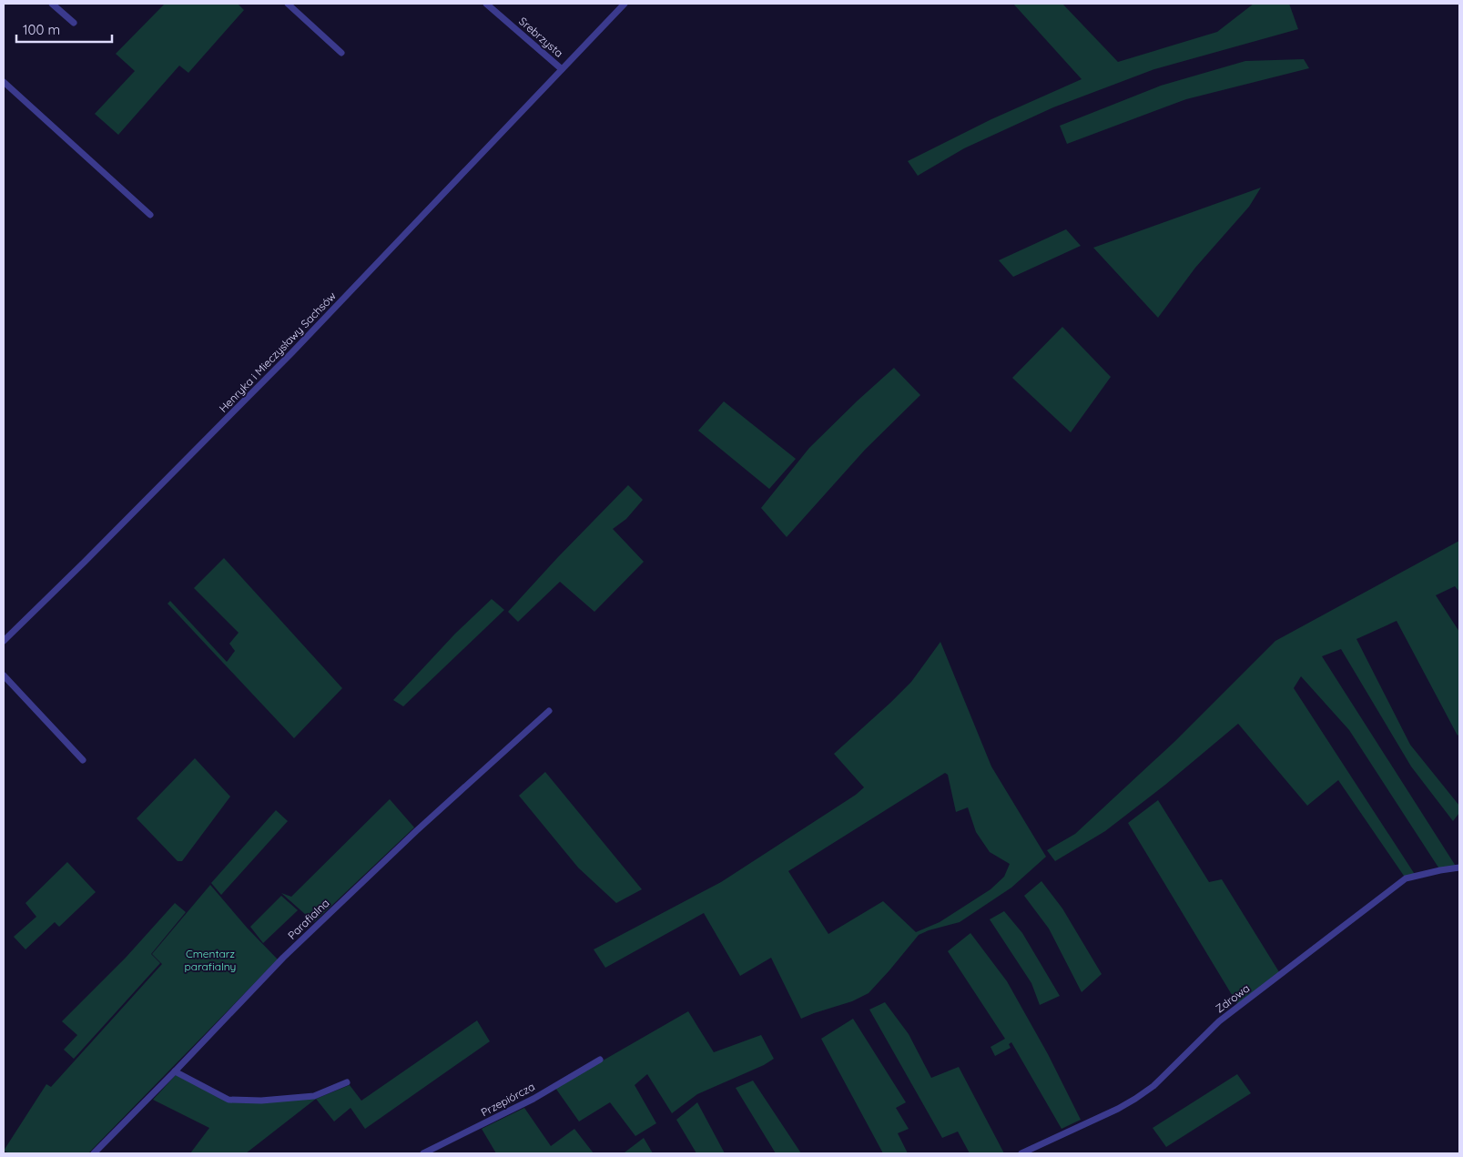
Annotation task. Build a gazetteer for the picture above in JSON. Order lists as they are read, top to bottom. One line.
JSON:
{"streets":{"street":["Srebrzysta","Henryka i Mieczysławy Sachsów","Parafialna","Zdrowa","Przepiórcza"]},"crossings":[["Srebrzysta","Henryka i Mieczysławy Sachsów"]],"parks":["Cmentarz parafialny"],"scale_bar":"100 m"}
